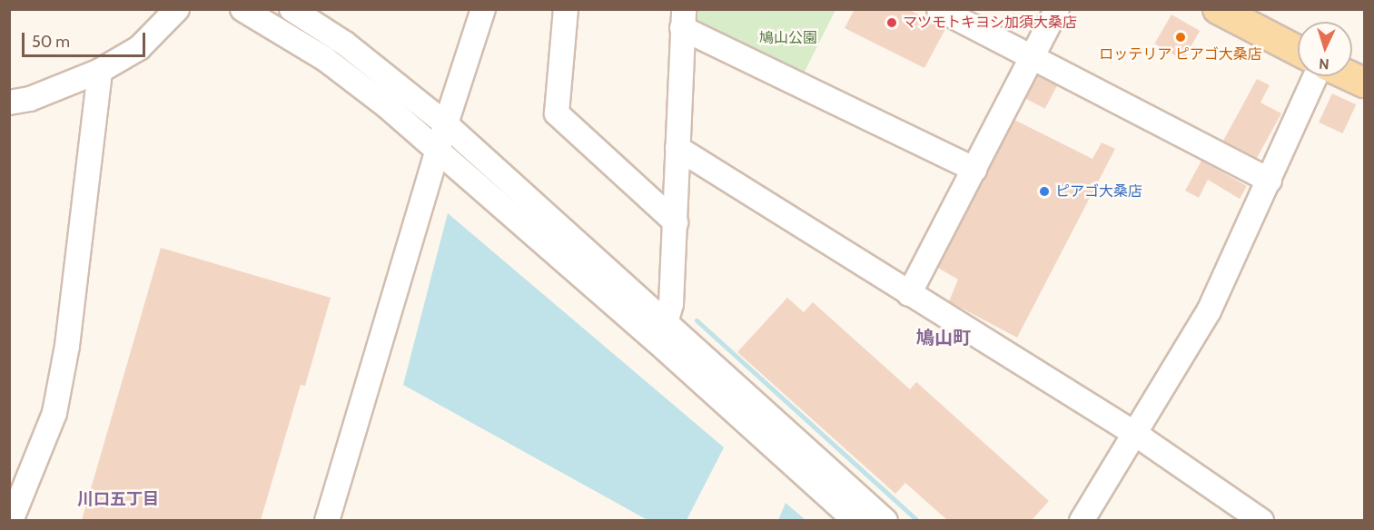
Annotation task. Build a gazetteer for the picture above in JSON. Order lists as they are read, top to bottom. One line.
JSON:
{"districts":["鳩山町","川口五丁目"],"parks":["鳩山公園"],"places":["マツモトキヨシ加須大桑店","ロッテリア ピアゴ大桑店","ピアゴ大桑店"],"scale_bar":"50 m","north":"bottom"}
